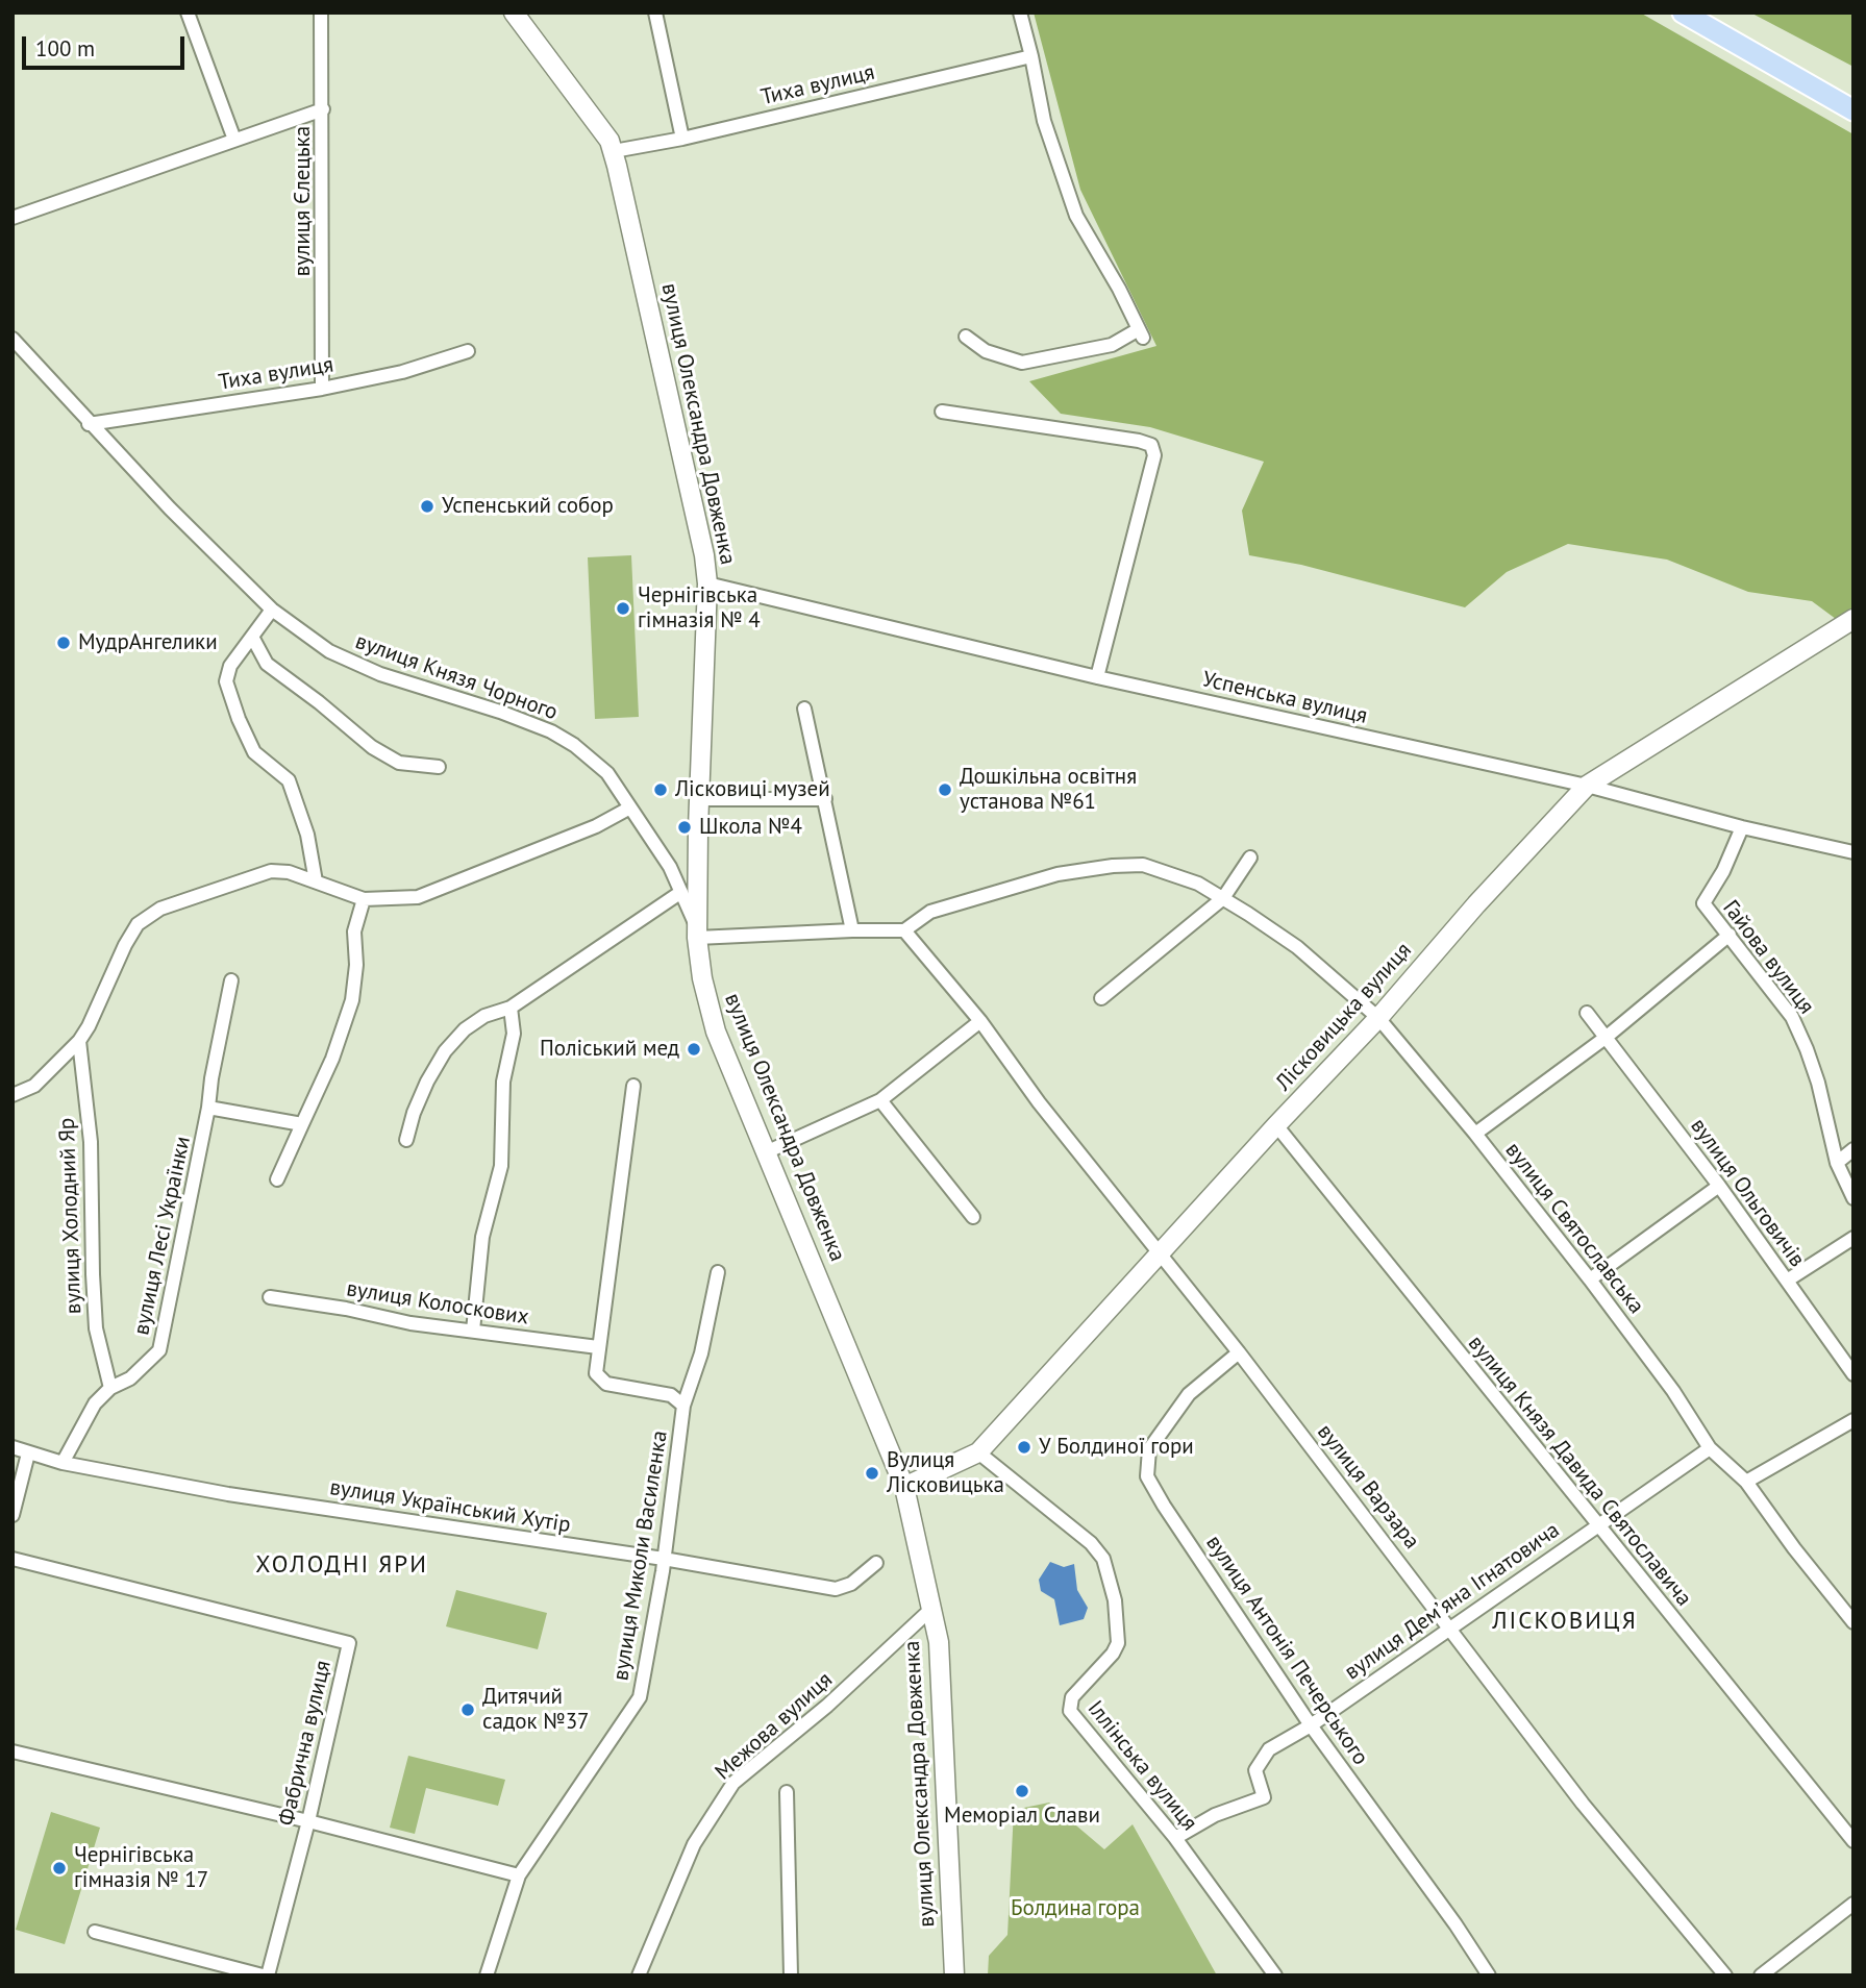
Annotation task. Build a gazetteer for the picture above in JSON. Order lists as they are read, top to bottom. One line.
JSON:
{"streets":{"main road":["вулиця Олександра Довженка","Лісковицька вулиця"],"street":["Тиха вулиця","вулиця Єлецька","вулиця Князя Чорного","Успенська вулиця","Гайова вулиця","вулиця Ольговичів","вулиця Холодний Яр","вулиця Святославська","вулиця Лесі Українки","вулиця Колоскових","вулиця Князя Давида Святославича","вулиця Варзара","вулиця Український Хутір","вулиця Миколи Василенка","вулиця Демʼяна Ігнатовича","вулиця Антонія Печерського","Межова вулиця","Фабрична вулиця","Іллінська вулиця"]},"crossings":[["Тиха вулиця","вулиця Єлецька"],["Тиха вулиця","вулиця Олександра Довженка"],["Тиха вулиця","вулиця Князя Чорного"],["вулиця Олександра Довженка","вулиця Князя Чорного"],["вулиця Олександра Довженка","Успенська вулиця"],["вулиця Олександра Довженка","Лісковицька вулиця"],["вулиця Олександра Довженка","Межова вулиця"],["Успенська вулиця","Гайова вулиця"],["Успенська вулиця","Лісковицька вулиця"],["Лісковицька вулиця","вулиця Святославська"],["Лісковицька вулиця","вулиця Князя Давида Святославича"],["Лісковицька вулиця","вулиця Варзара"],["Лісковицька вулиця","Іллінська вулиця"],["вулиця Холодний Яр","вулиця Лесі Українки"],["вулиця Святославська","вулиця Варзара"],["вулиця Святославська","вулиця Демʼяна Ігнатовича"],["вулиця Лесі Українки","вулиця Український Хутір"],["вулиця Колоскових","вулиця Миколи Василенка"],["вулиця Князя Давида Святославича","вулиця Демʼяна Ігнатовича"],["вулиця Варзара","вулиця Демʼяна Ігнатовича"],["вулиця Варзара","вулиця Антонія Печерського"],["вулиця Український Хутір","вулиця Миколи Василенка"],["вулиця Демʼяна Ігнатовича","вулиця Антонія Печерського"],["вулиця Демʼяна Ігнатовича","Іллінська вулиця"]],"districts":["ХОЛОДНІ ЯРИ","ЛІСКОВИЦЯ"],"parks":["Болдина гора"],"places":["Успенський собор","Чернігівська гімназія № 4","МудрАнгелики","Лісковиці музей","Дошкільна освітня установа №61","Школа №4","Поліський мед","У Болдиної гори","Вулиця Лісковицька","Дитячий садок №37","Меморіал Слави","Чернігівська гімназія № 17"],"scale_bar":"100 m"}
